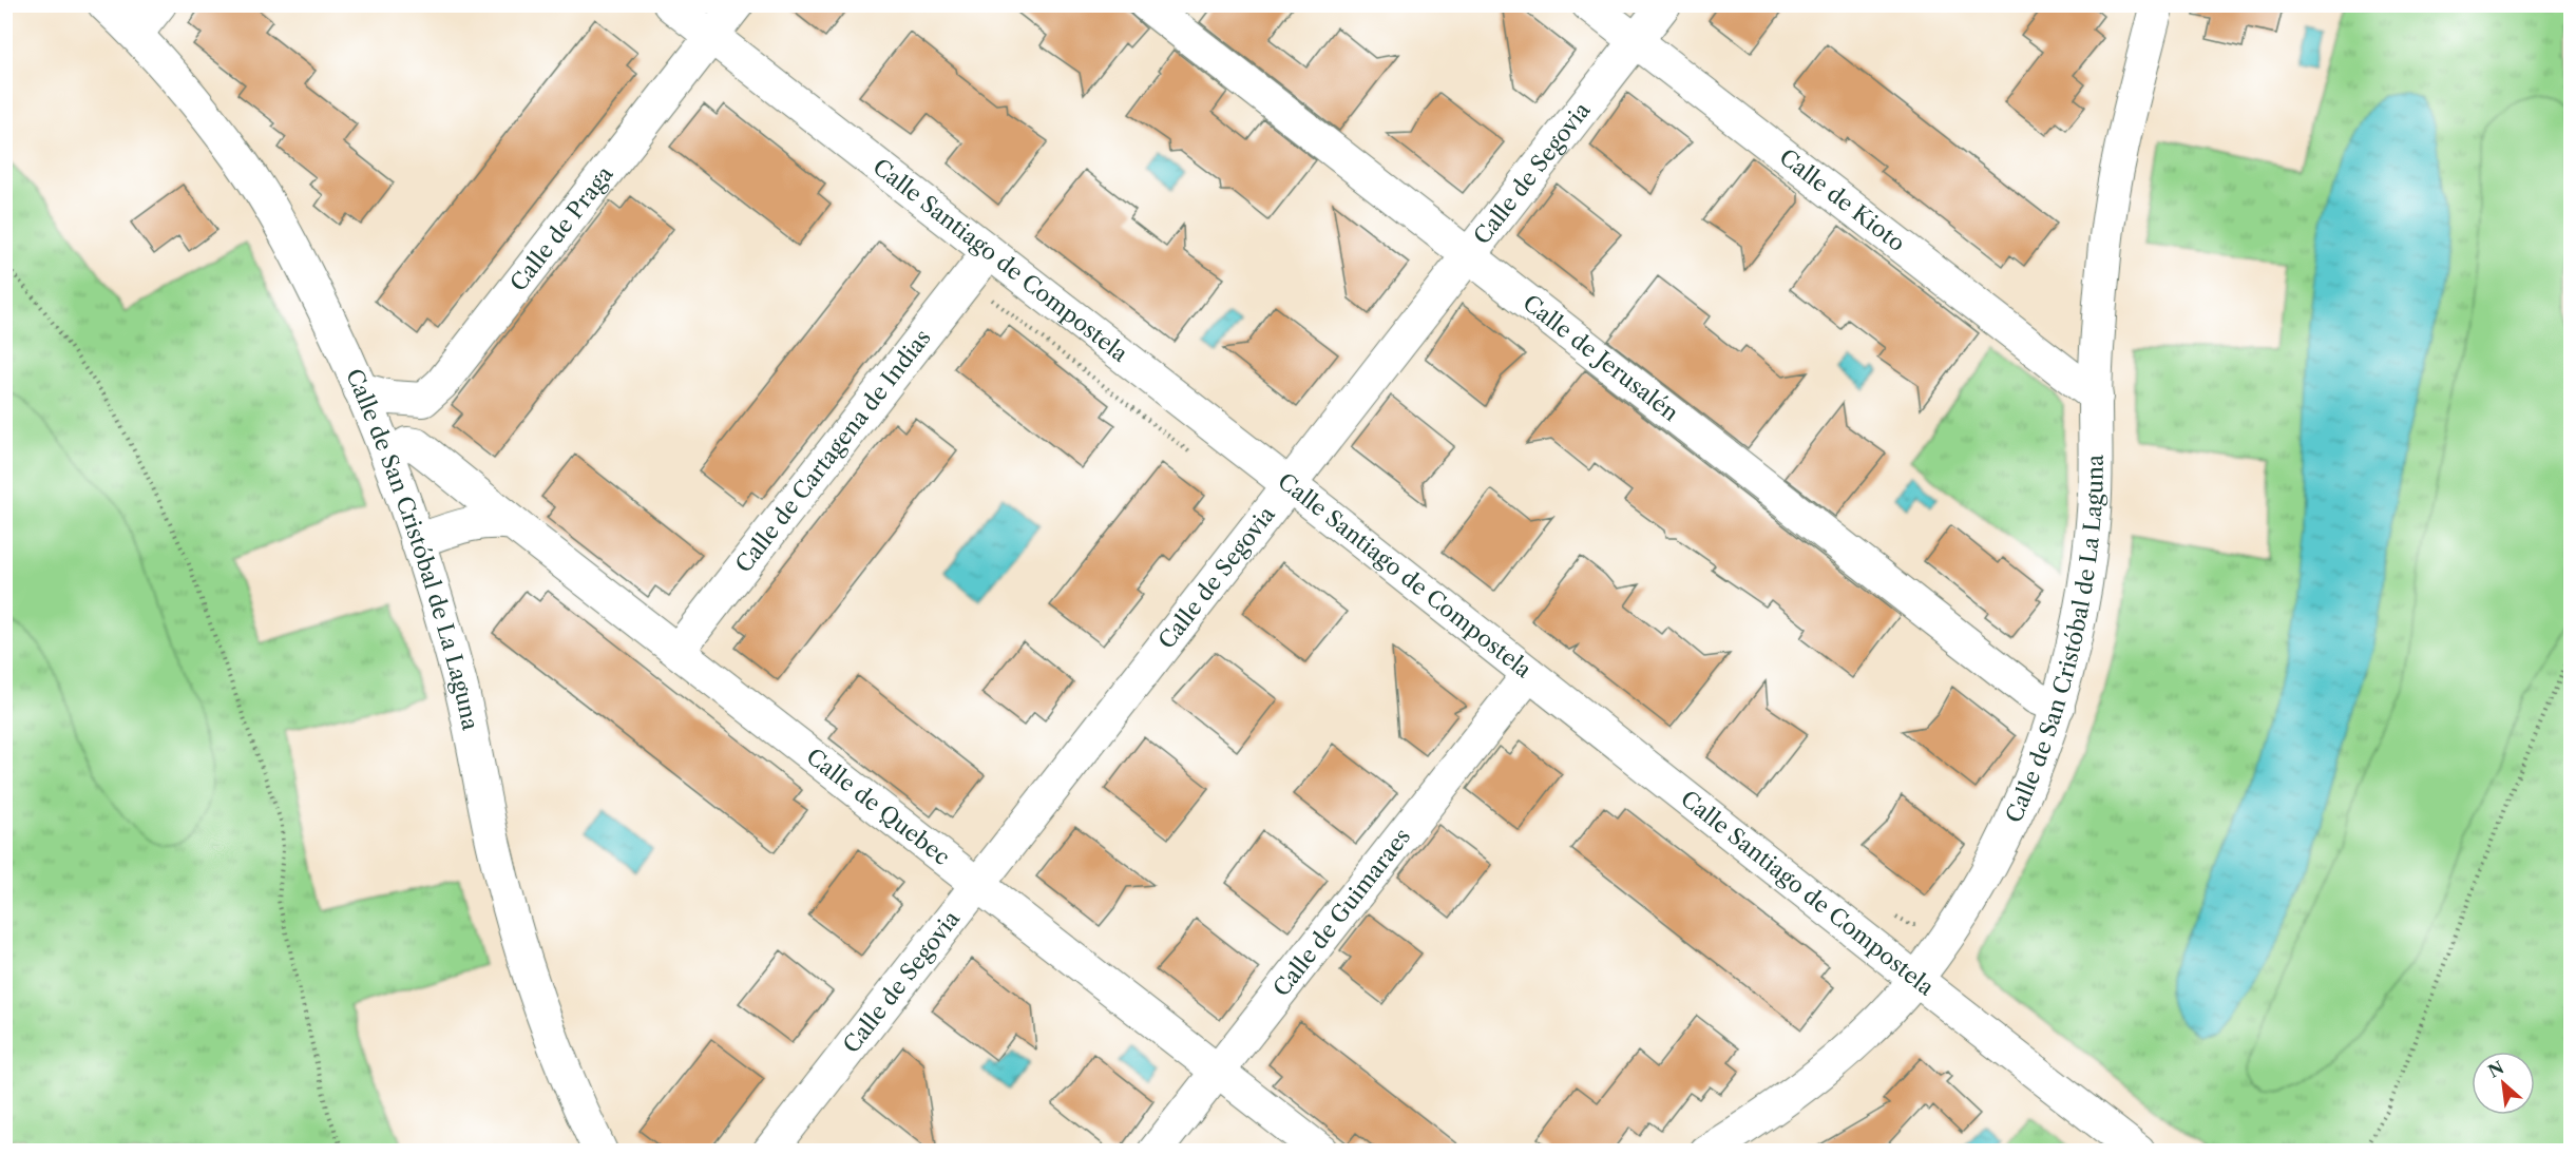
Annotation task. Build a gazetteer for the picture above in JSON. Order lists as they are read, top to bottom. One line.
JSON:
{"streets":{"street":["Calle de Segovia","Calle de Kioto","Calle de Praga","Calle Santiago de Compostela","Calle de Jerusalén","Calle de Cartagena de Indias","Calle de San Cristóbal de La Laguna","Calle de Quebec","Calle de Guimaraes"]},"crossings":[["Calle de Segovia","Calle de Kioto"],["Calle de Segovia","Calle Santiago de Compostela"],["Calle de Segovia","Calle de Jerusalén"],["Calle de Segovia","Calle de Quebec"],["Calle de Kioto","Calle de San Cristóbal de La Laguna"],["Calle de Praga","Calle Santiago de Compostela"],["Calle Santiago de Compostela","Calle de Cartagena de Indias"],["Calle Santiago de Compostela","Calle de San Cristóbal de La Laguna"],["Calle Santiago de Compostela","Calle de Guimaraes"],["Calle de Jerusalén","Calle de San Cristóbal de La Laguna"],["Calle de Cartagena de Indias","Calle de Quebec"],["Calle de San Cristóbal de La Laguna","Calle de Quebec"],["Calle de Quebec","Calle de Guimaraes"]],"north":"top left"}
